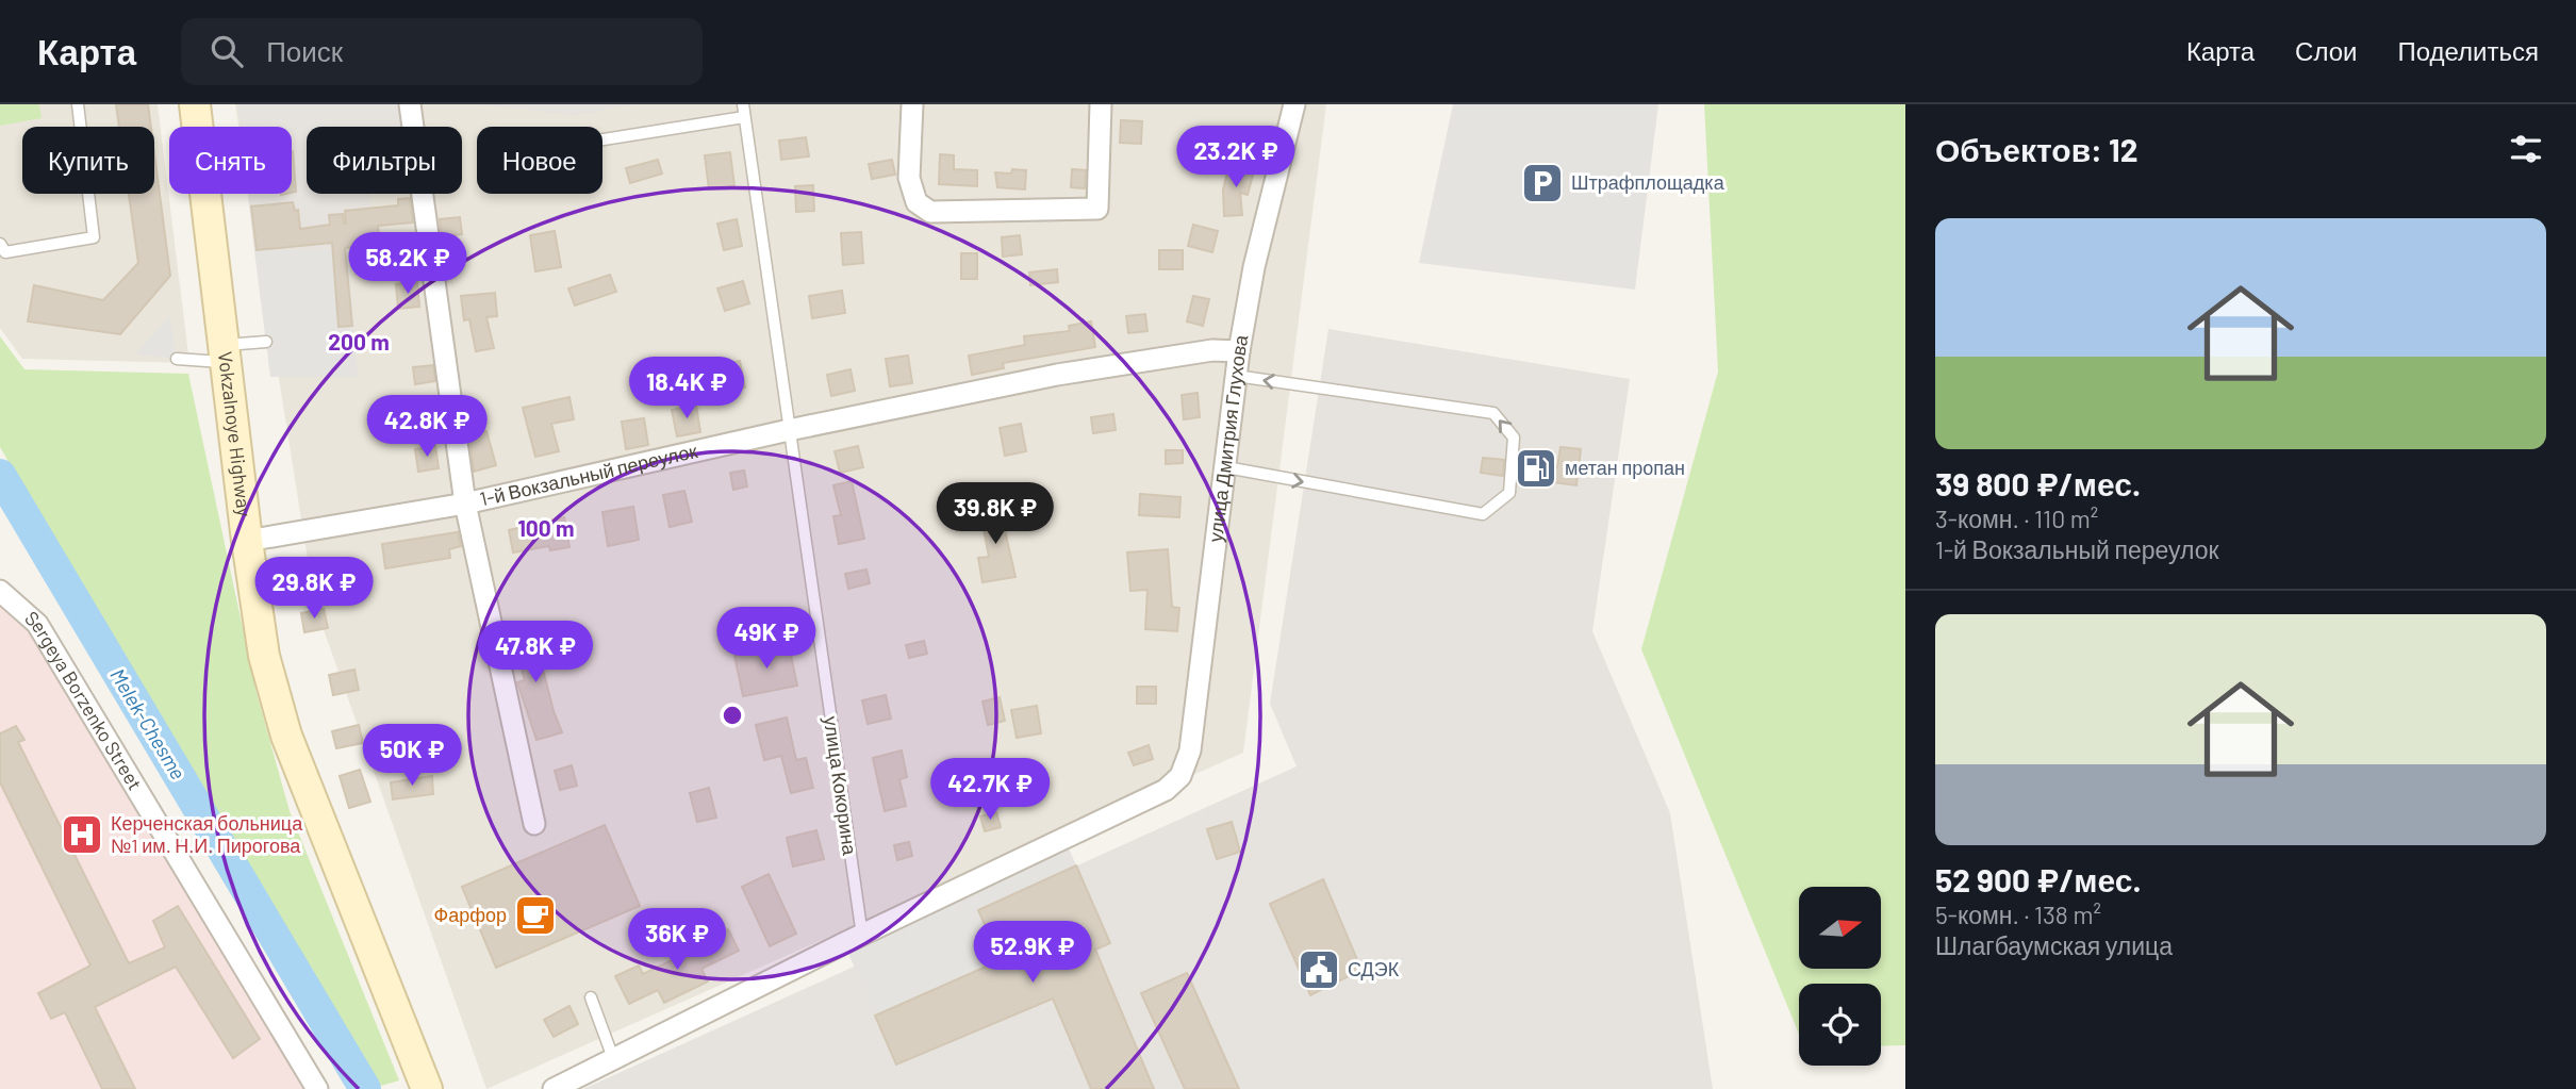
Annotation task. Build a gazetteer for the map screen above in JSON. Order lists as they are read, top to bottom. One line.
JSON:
{"streets":{"main road":["Vokzalnoye Highway"],"street":["улица Дмитрия Глухова","1-й Вокзальный переулок","Sergeya Borzenko Street"],"lane":["улица Кокорина"]},"crossings":[["Vokzalnoye Highway","1-й Вокзальный переулок"],["улица Дмитрия Глухова","1-й Вокзальный переулок"],["улица Дмитрия Глухова","улица Кокорина"],["1-й Вокзальный переулок","улица Кокорина"]],"water":["Melek-Chesme"],"places":{"parking":["Штрафплощадка"],"fuel station":["метан пропан"],"hospital":["Керченская больница №1 им. Н.И. Пирогова"],"cafe":["Фарфор"],"public building":["СДЭК"]},"north":"right","page":{"header":"Карта","search":"Поиск","nav":["Карта","Слои","Поделиться"],"heading":"Объектов: 12","price":["23.2K ₽","58.2K ₽","18.4K ₽","42.8K ₽","39.8K ₽","29.8K ₽","49K ₽","47.8K ₽","50K ₽","42.7K ₽","36K ₽","52.9K ₽"],"chip":["Купить","Снять","Фильтры","Новое"],"list":[{"name":"39 800 ₽/мес.","note":"3-комн. · 110 m² · 1-й Вокзальный переулок"},{"name":"52 900 ₽/мес.","note":"5-комн. · 138 m² · Шлагбаумская улица"}]},"rings":["200 m","100 m"]}
